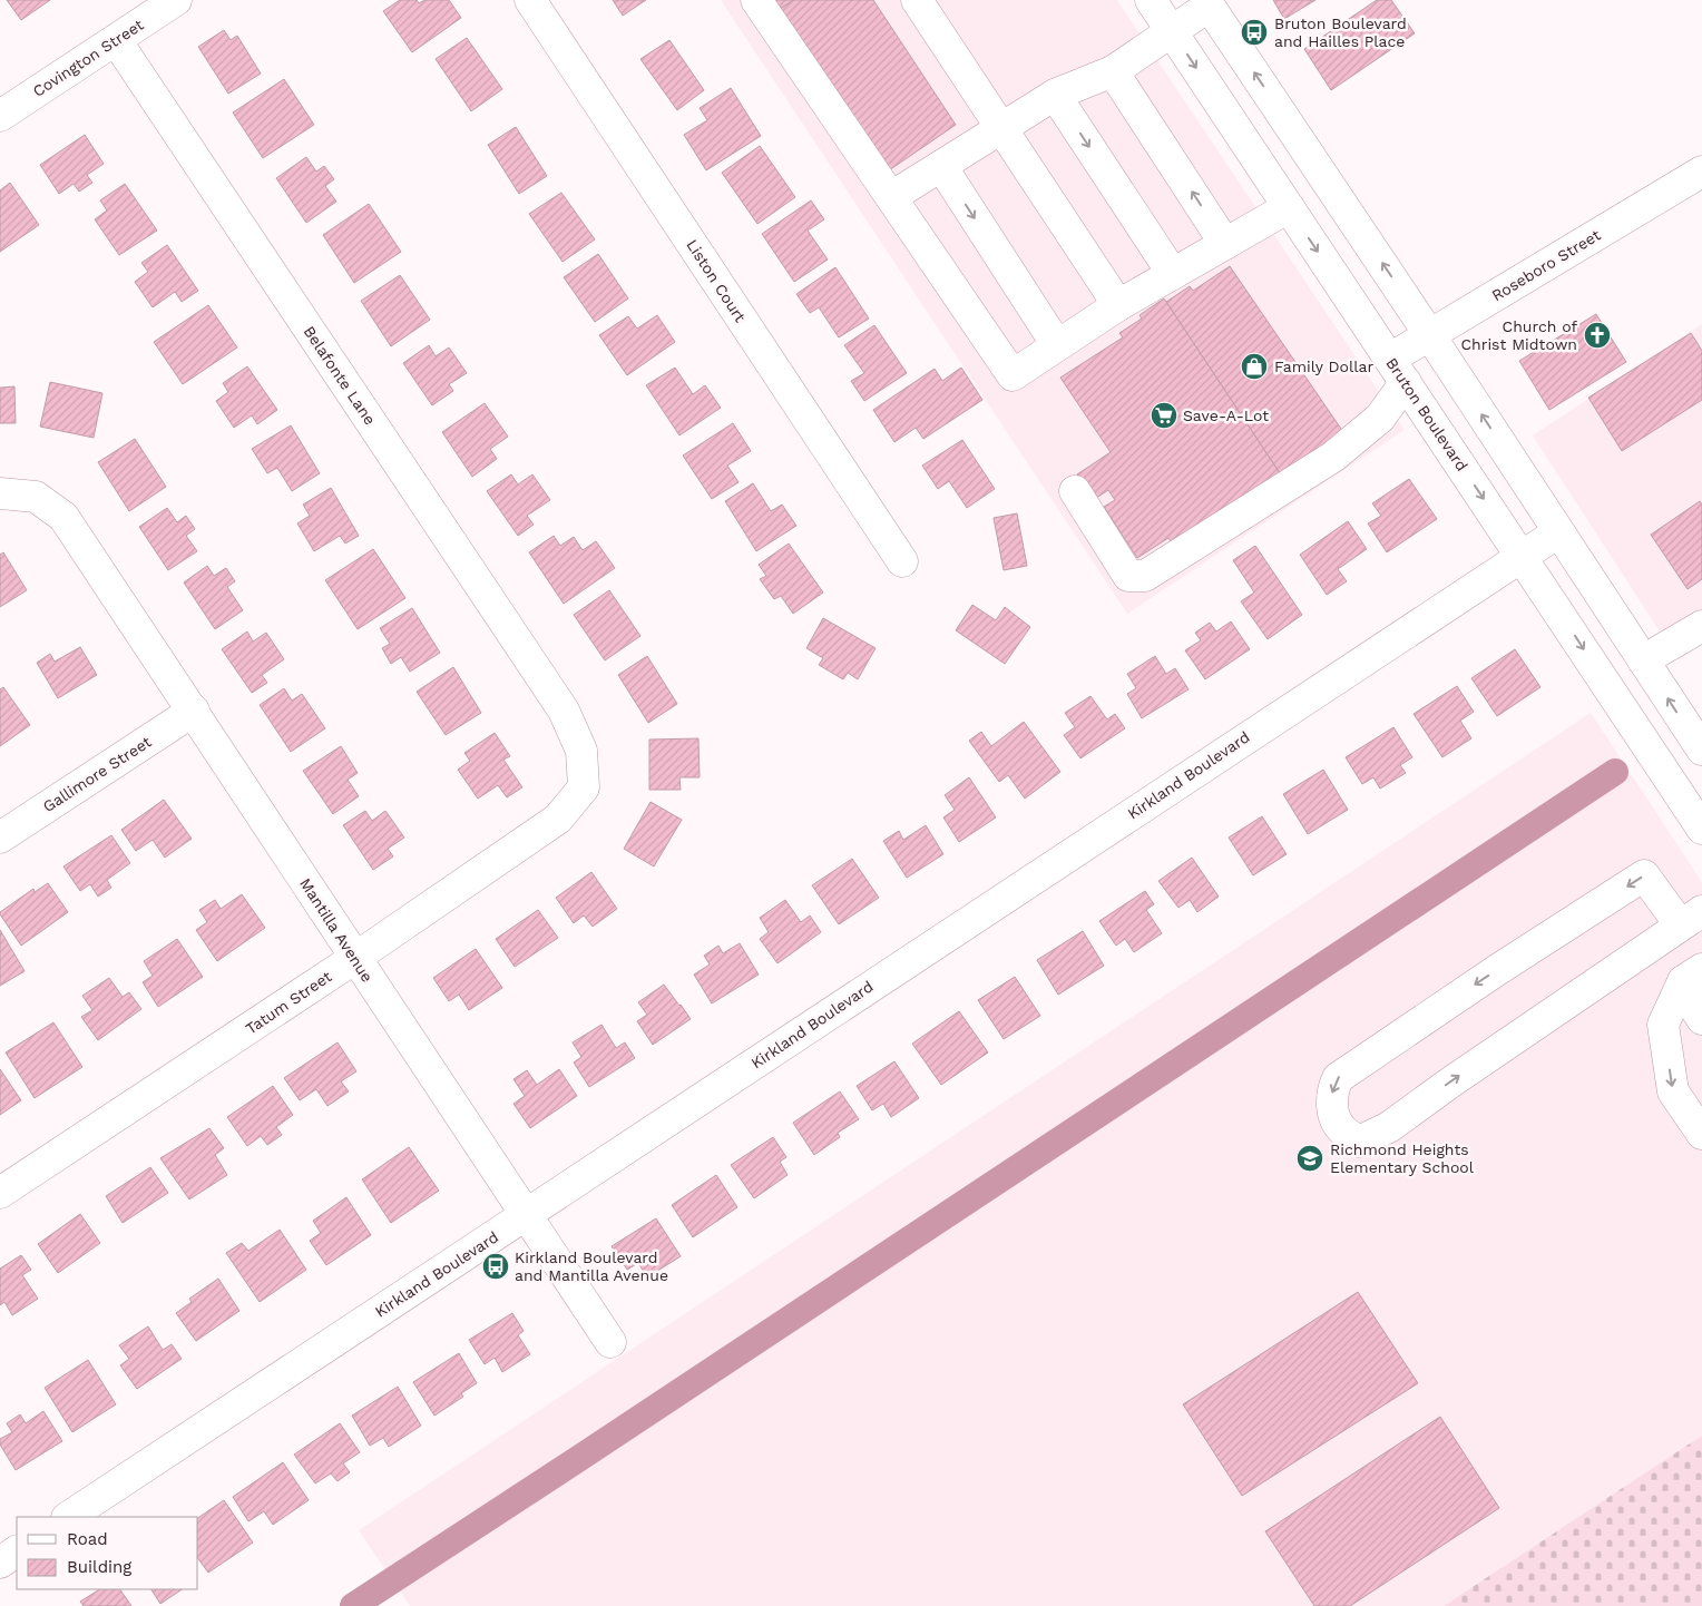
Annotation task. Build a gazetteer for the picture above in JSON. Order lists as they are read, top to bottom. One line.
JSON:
{"streets":{"street":["Covington Street","Roseboro Street","Liston Court","Belafonte Lane","Bruton Boulevard","Gallimore Street","Kirkland Boulevard","Mantilla Avenue","Tatum Street"]},"crossings":[["Covington Street","Belafonte Lane"],["Roseboro Street","Bruton Boulevard"],["Belafonte Lane","Tatum Street"],["Bruton Boulevard","Kirkland Boulevard"],["Gallimore Street","Mantilla Avenue"],["Kirkland Boulevard","Mantilla Avenue"],["Mantilla Avenue","Tatum Street"]],"places":{"bus stop":["Bruton Boulevard and Hailles Place","Kirkland Boulevard and Mantilla Avenue"],"church":["Church of Christ Midtown"],"shop":["Family Dollar"],"supermarket":["Save-A-Lot"],"school or university":["Richmond Heights Elementary School"]},"legend":["Road","Building"]}
